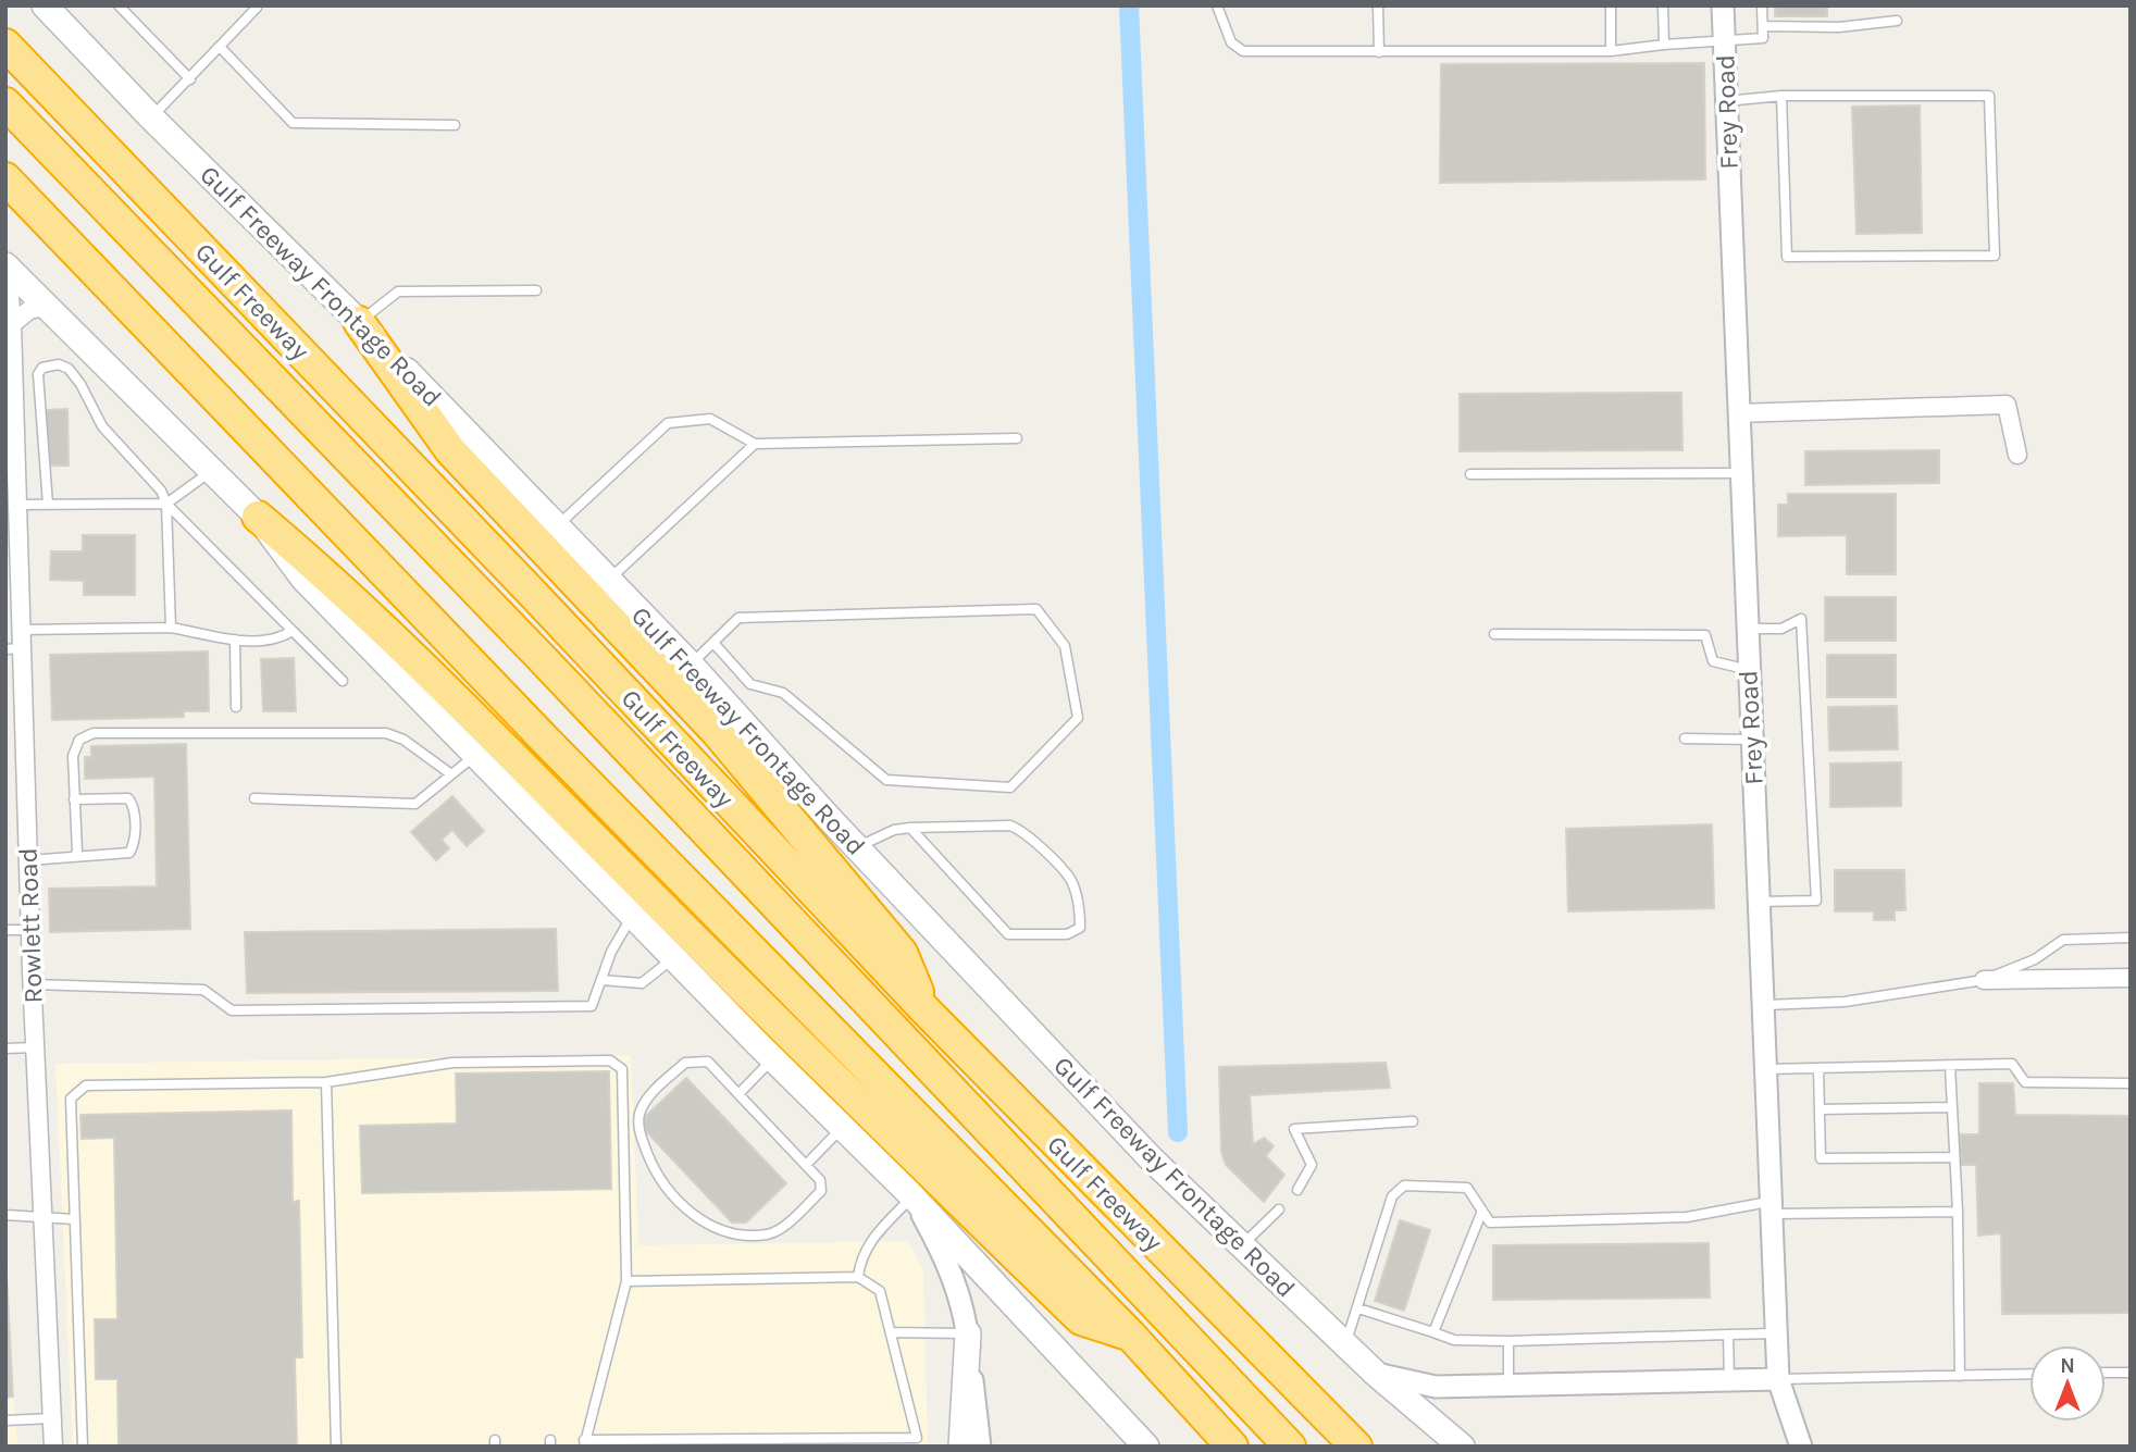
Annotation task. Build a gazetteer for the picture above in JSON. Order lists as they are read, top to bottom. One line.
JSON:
{"streets":{"highway":["Gulf Freeway"],"main road":["Gulf Freeway Frontage Road"],"street":["Frey Road","Rowlett Road"]},"north":"top"}
